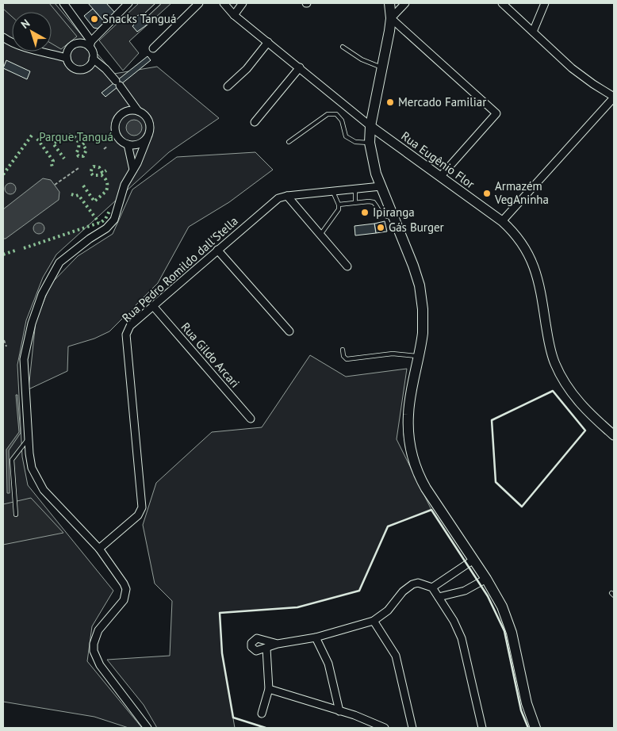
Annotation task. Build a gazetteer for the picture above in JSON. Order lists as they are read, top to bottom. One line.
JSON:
{"streets":{"street":["Rua Eugênio Flor","Rua Pedro Romildo dall'Stella","Rua Gildo Arcari"]},"crossings":[["Rua Pedro Romildo dall'Stella","Rua Gildo Arcari"]],"parks":["Parque Tanguá"],"places":["Snacks Tanguá","Mercado Familiar","Armazém VegAninha","Ipiranga","Gás Burger"],"north":"top left"}
